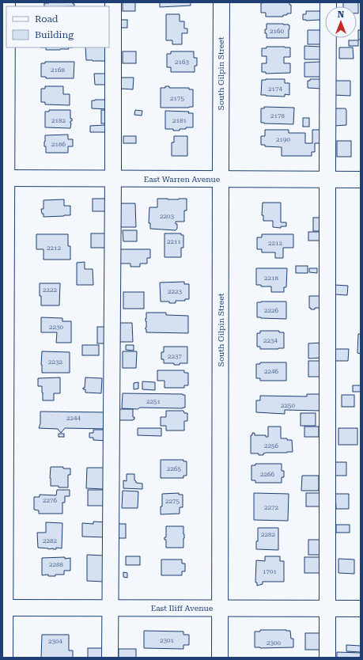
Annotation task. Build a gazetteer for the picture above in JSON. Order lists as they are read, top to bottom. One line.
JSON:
{"streets":{"street":["South Gilpin Street","East Warren Avenue","East Iliff Avenue"]},"crossings":[["South Gilpin Street","East Warren Avenue"],["South Gilpin Street","East Iliff Avenue"]],"house_numbers":["2160","2163","2168","2174","2175","2178","2182","2181","2190","2186","2203","2211","2212","2212","2218","2222","2223","2226","2230","2234","2237","2232","2246","2251","2250","2244","2256","2265","2266","2276","2275","2272","2282","2282","2288","1701","2301","2304","2300"],"legend":["Road","Building"],"north":"top"}
